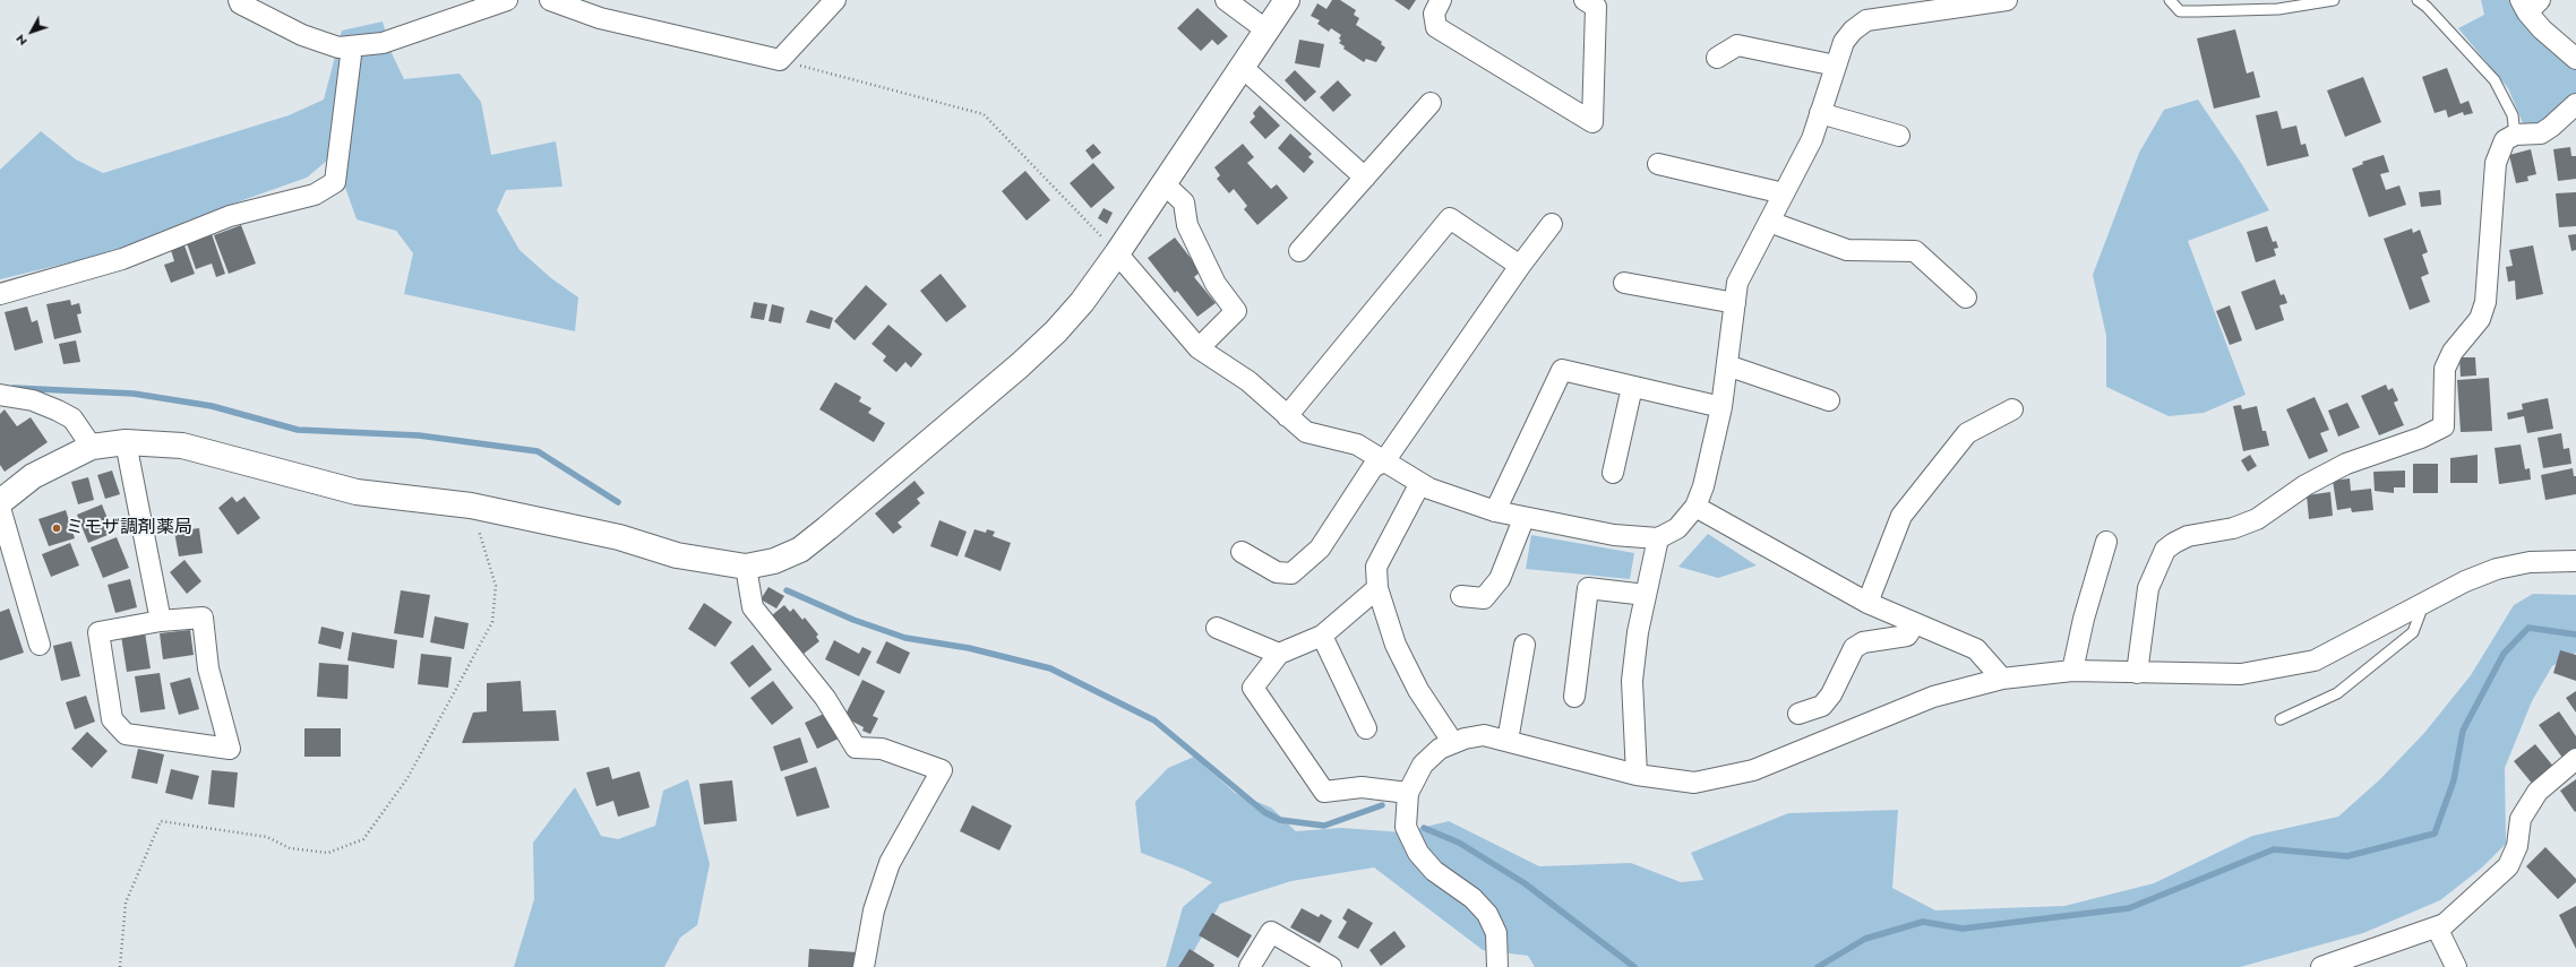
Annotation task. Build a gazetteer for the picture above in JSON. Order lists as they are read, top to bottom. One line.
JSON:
{"places":["ミモザ調剤薬局"],"north":"bottom left"}
